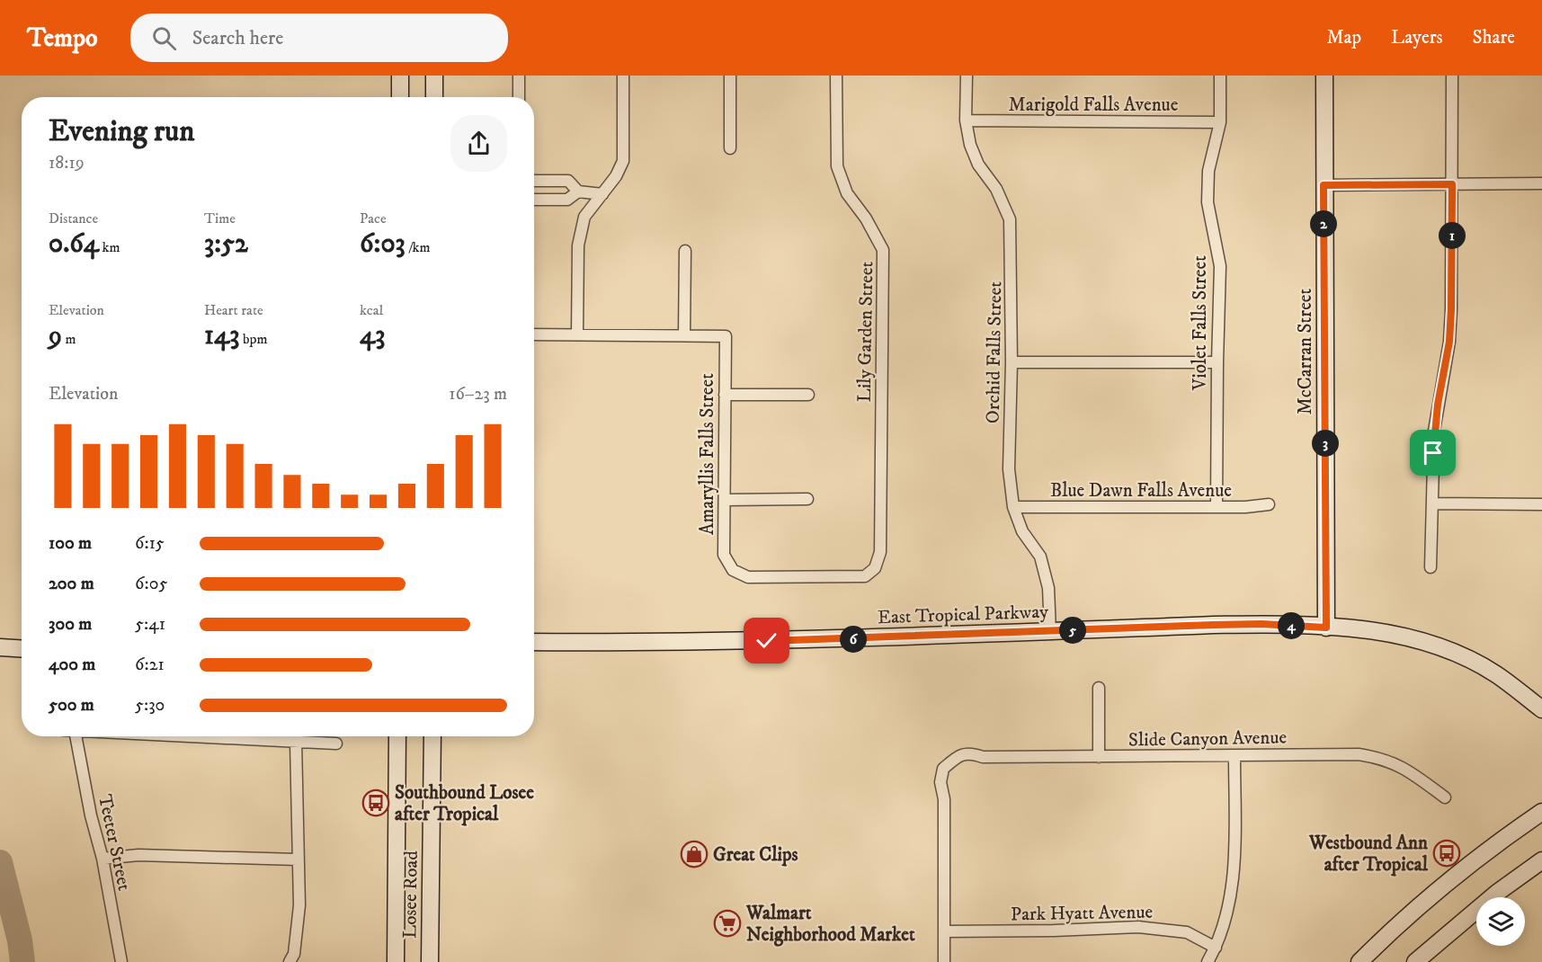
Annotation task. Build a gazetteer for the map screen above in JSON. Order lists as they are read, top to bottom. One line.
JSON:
{"streets":{"main road":["McCarran Street","East Tropical Parkway","Losee Road"],"street":["Marigold Falls Avenue","Violet Falls Street","Lily Garden Street","Orchid Falls Street","Amaryllis Falls Street","Blue Dawn Falls Avenue","Slide Canyon Avenue","Teeter Street","Park Hyatt Avenue"]},"crossings":[["Marigold Falls Avenue","Violet Falls Street"],["Marigold Falls Avenue","Orchid Falls Street"],["Violet Falls Street","Blue Dawn Falls Avenue"],["Lily Garden Street","Amaryllis Falls Street"],["McCarran Street","East Tropical Parkway"],["Orchid Falls Street","Blue Dawn Falls Avenue"],["Orchid Falls Street","East Tropical Parkway"],["Slide Canyon Avenue","Park Hyatt Avenue"]],"places":{"bus stop":["Southbound Losee after Tropical","Westbound Ann after Tropical"],"shop":["Great Clips"],"supermarket":["Walmart Neighborhood Market"]},"page":{"header":"Tempo","search":"Search here","nav":["Map","Layers","Share"],"heading":["Evening run","18:19"],"stats":[["Distance","0.64 km"],["Time","3:52"],["Pace","6:03 /km"],["Elevation","9 m"],["Heart rate","143 bpm"],["kcal","43"]],"pins":["2","1","3","4","5","6"],"chart":["Elevation","16–23 m"],"list":[{"name":"100 m","note":"6:15"},{"name":"200 m","note":"6:05"},{"name":"300 m","note":"5:41"},{"name":"400 m","note":"6:21"},{"name":"500 m","note":"5:30"}]}}
